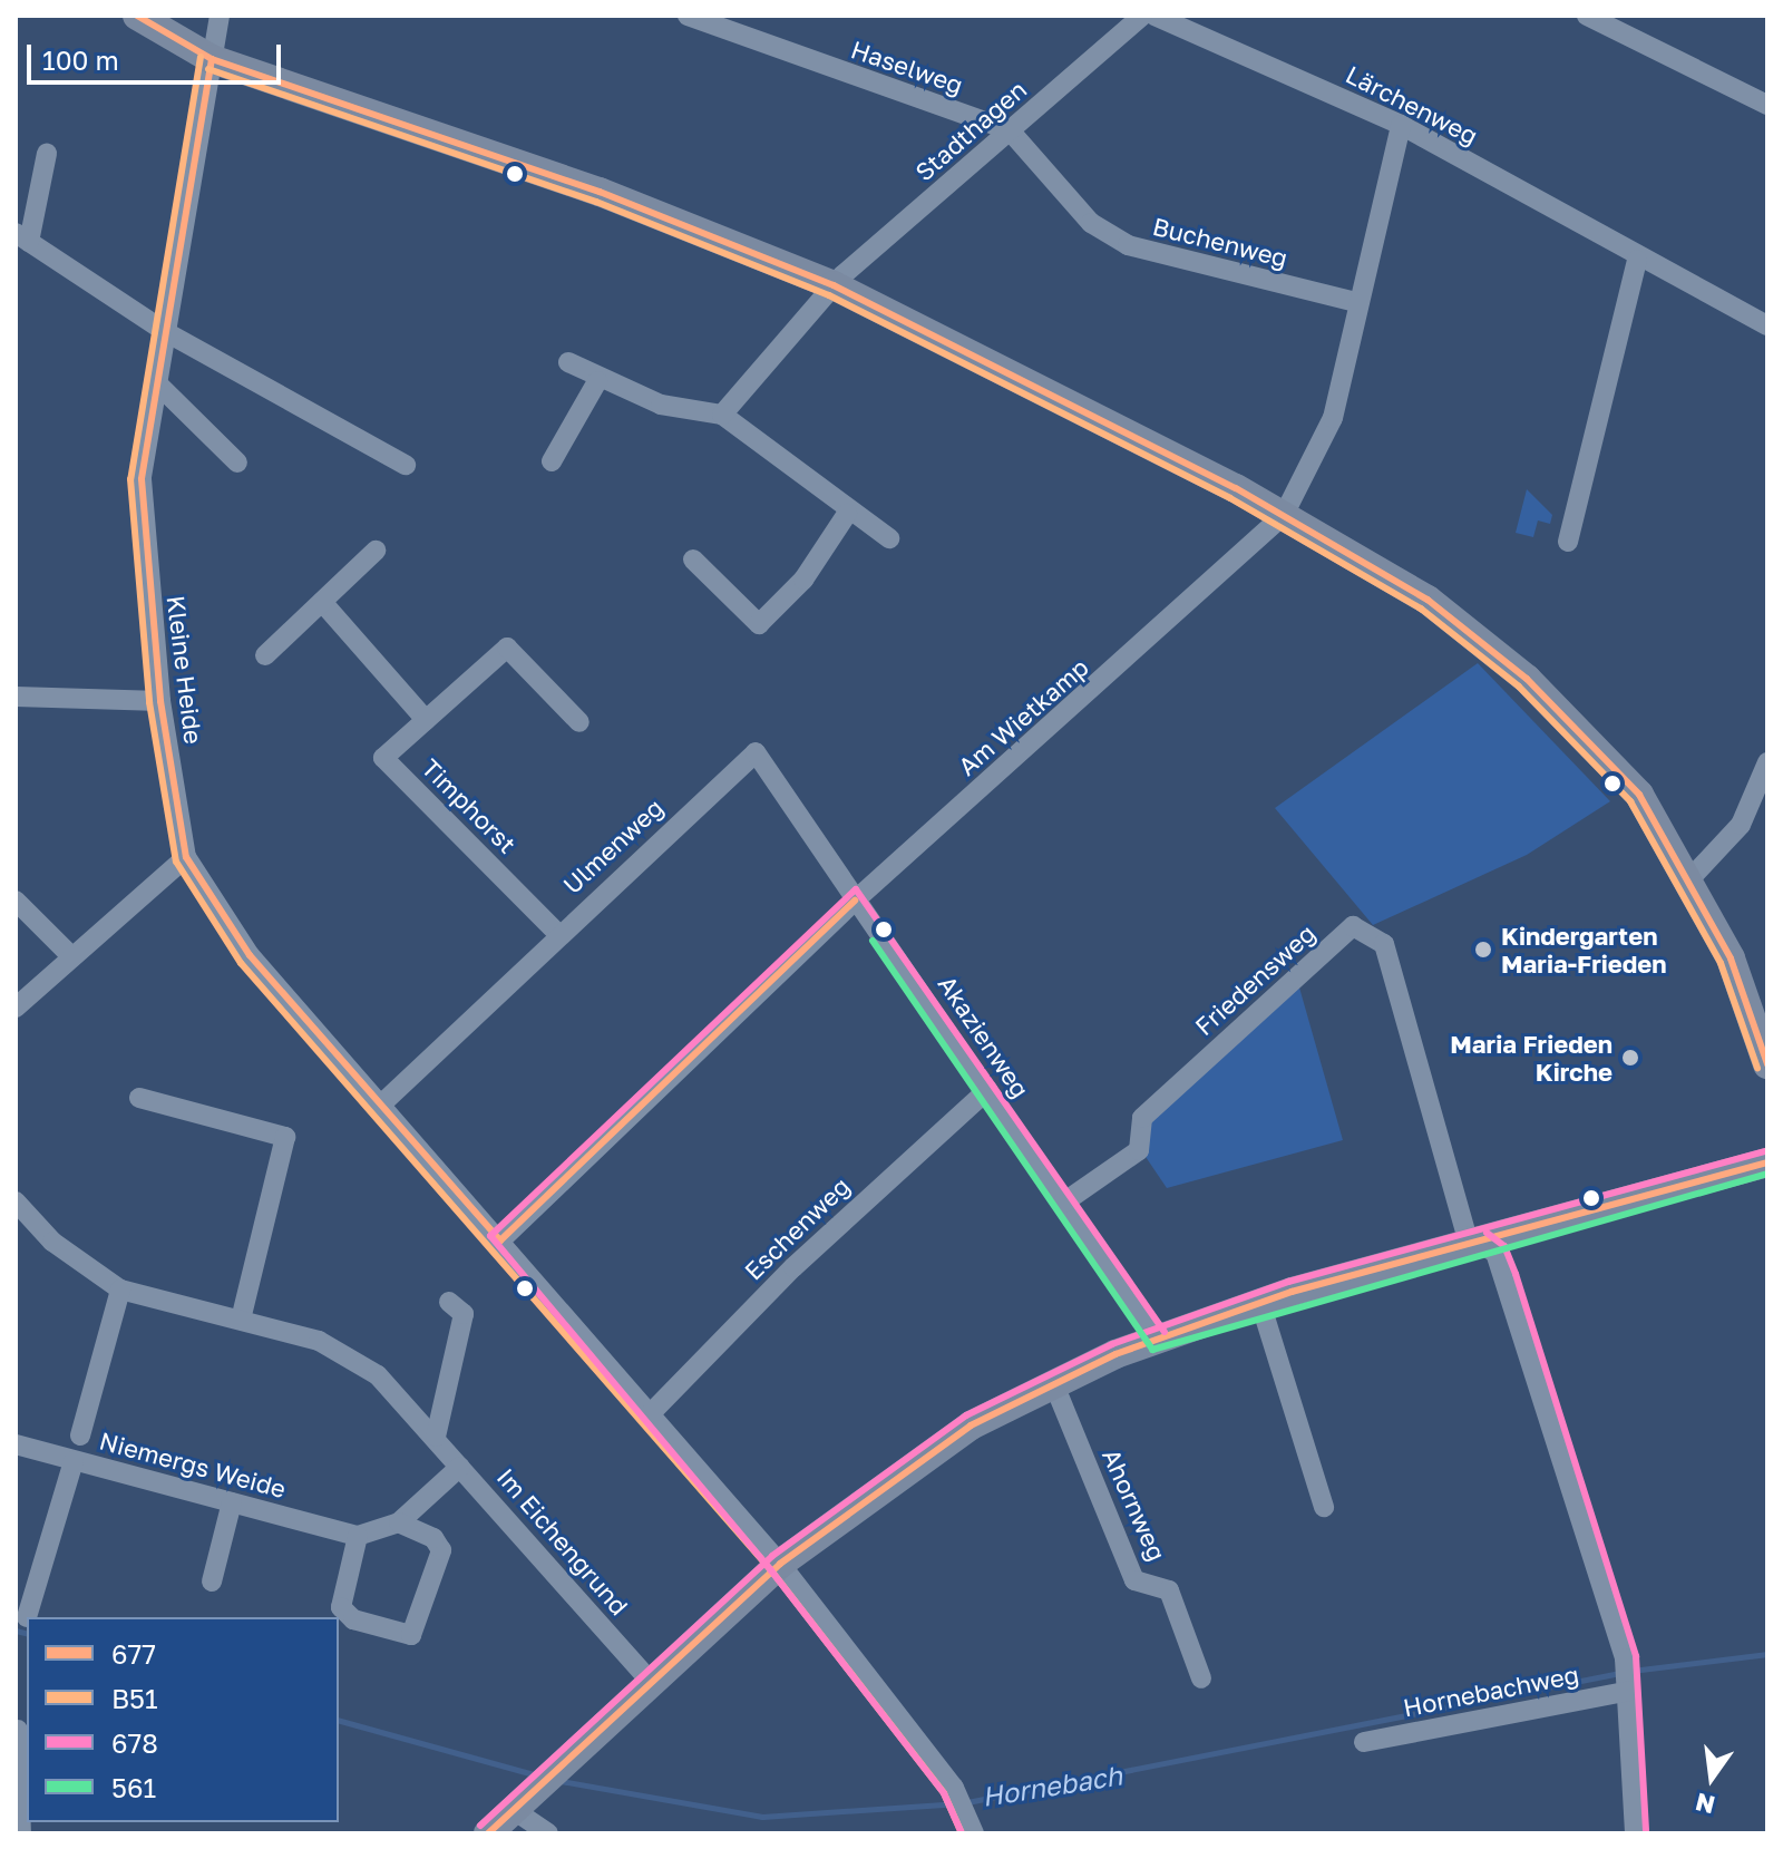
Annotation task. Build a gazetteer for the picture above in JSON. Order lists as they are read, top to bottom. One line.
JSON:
{"streets":{"street":["Haselweg","Lärchenweg","Stadthagen","Buchenweg","Kleine Heide","Am Wietkamp","Timphorst","Ulmenweg","Friedensweg","Akazienweg","Eschenweg","Niemergs Weide","Ahornweg","Im Eichengrund","Hornebachweg"]},"crossings":[["Haselweg","Stadthagen"],["Haselweg","Buchenweg"],["Lärchenweg","Am Wietkamp"],["Stadthagen","Buchenweg"],["Buchenweg","Am Wietkamp"],["Am Wietkamp","Ulmenweg"],["Am Wietkamp","Akazienweg"],["Timphorst","Ulmenweg"],["Ulmenweg","Akazienweg"],["Friedensweg","Akazienweg"],["Akazienweg","Eschenweg"]],"water":["Hornebach"],"places":["Kindergarten Maria-Frieden","Maria Frieden Kirche"],"lines":["transit line 677","transit line B51","transit line 678","transit line 561"],"legend":["677","B51","678","561"],"scale_bar":"100 m","north":"bottom"}
